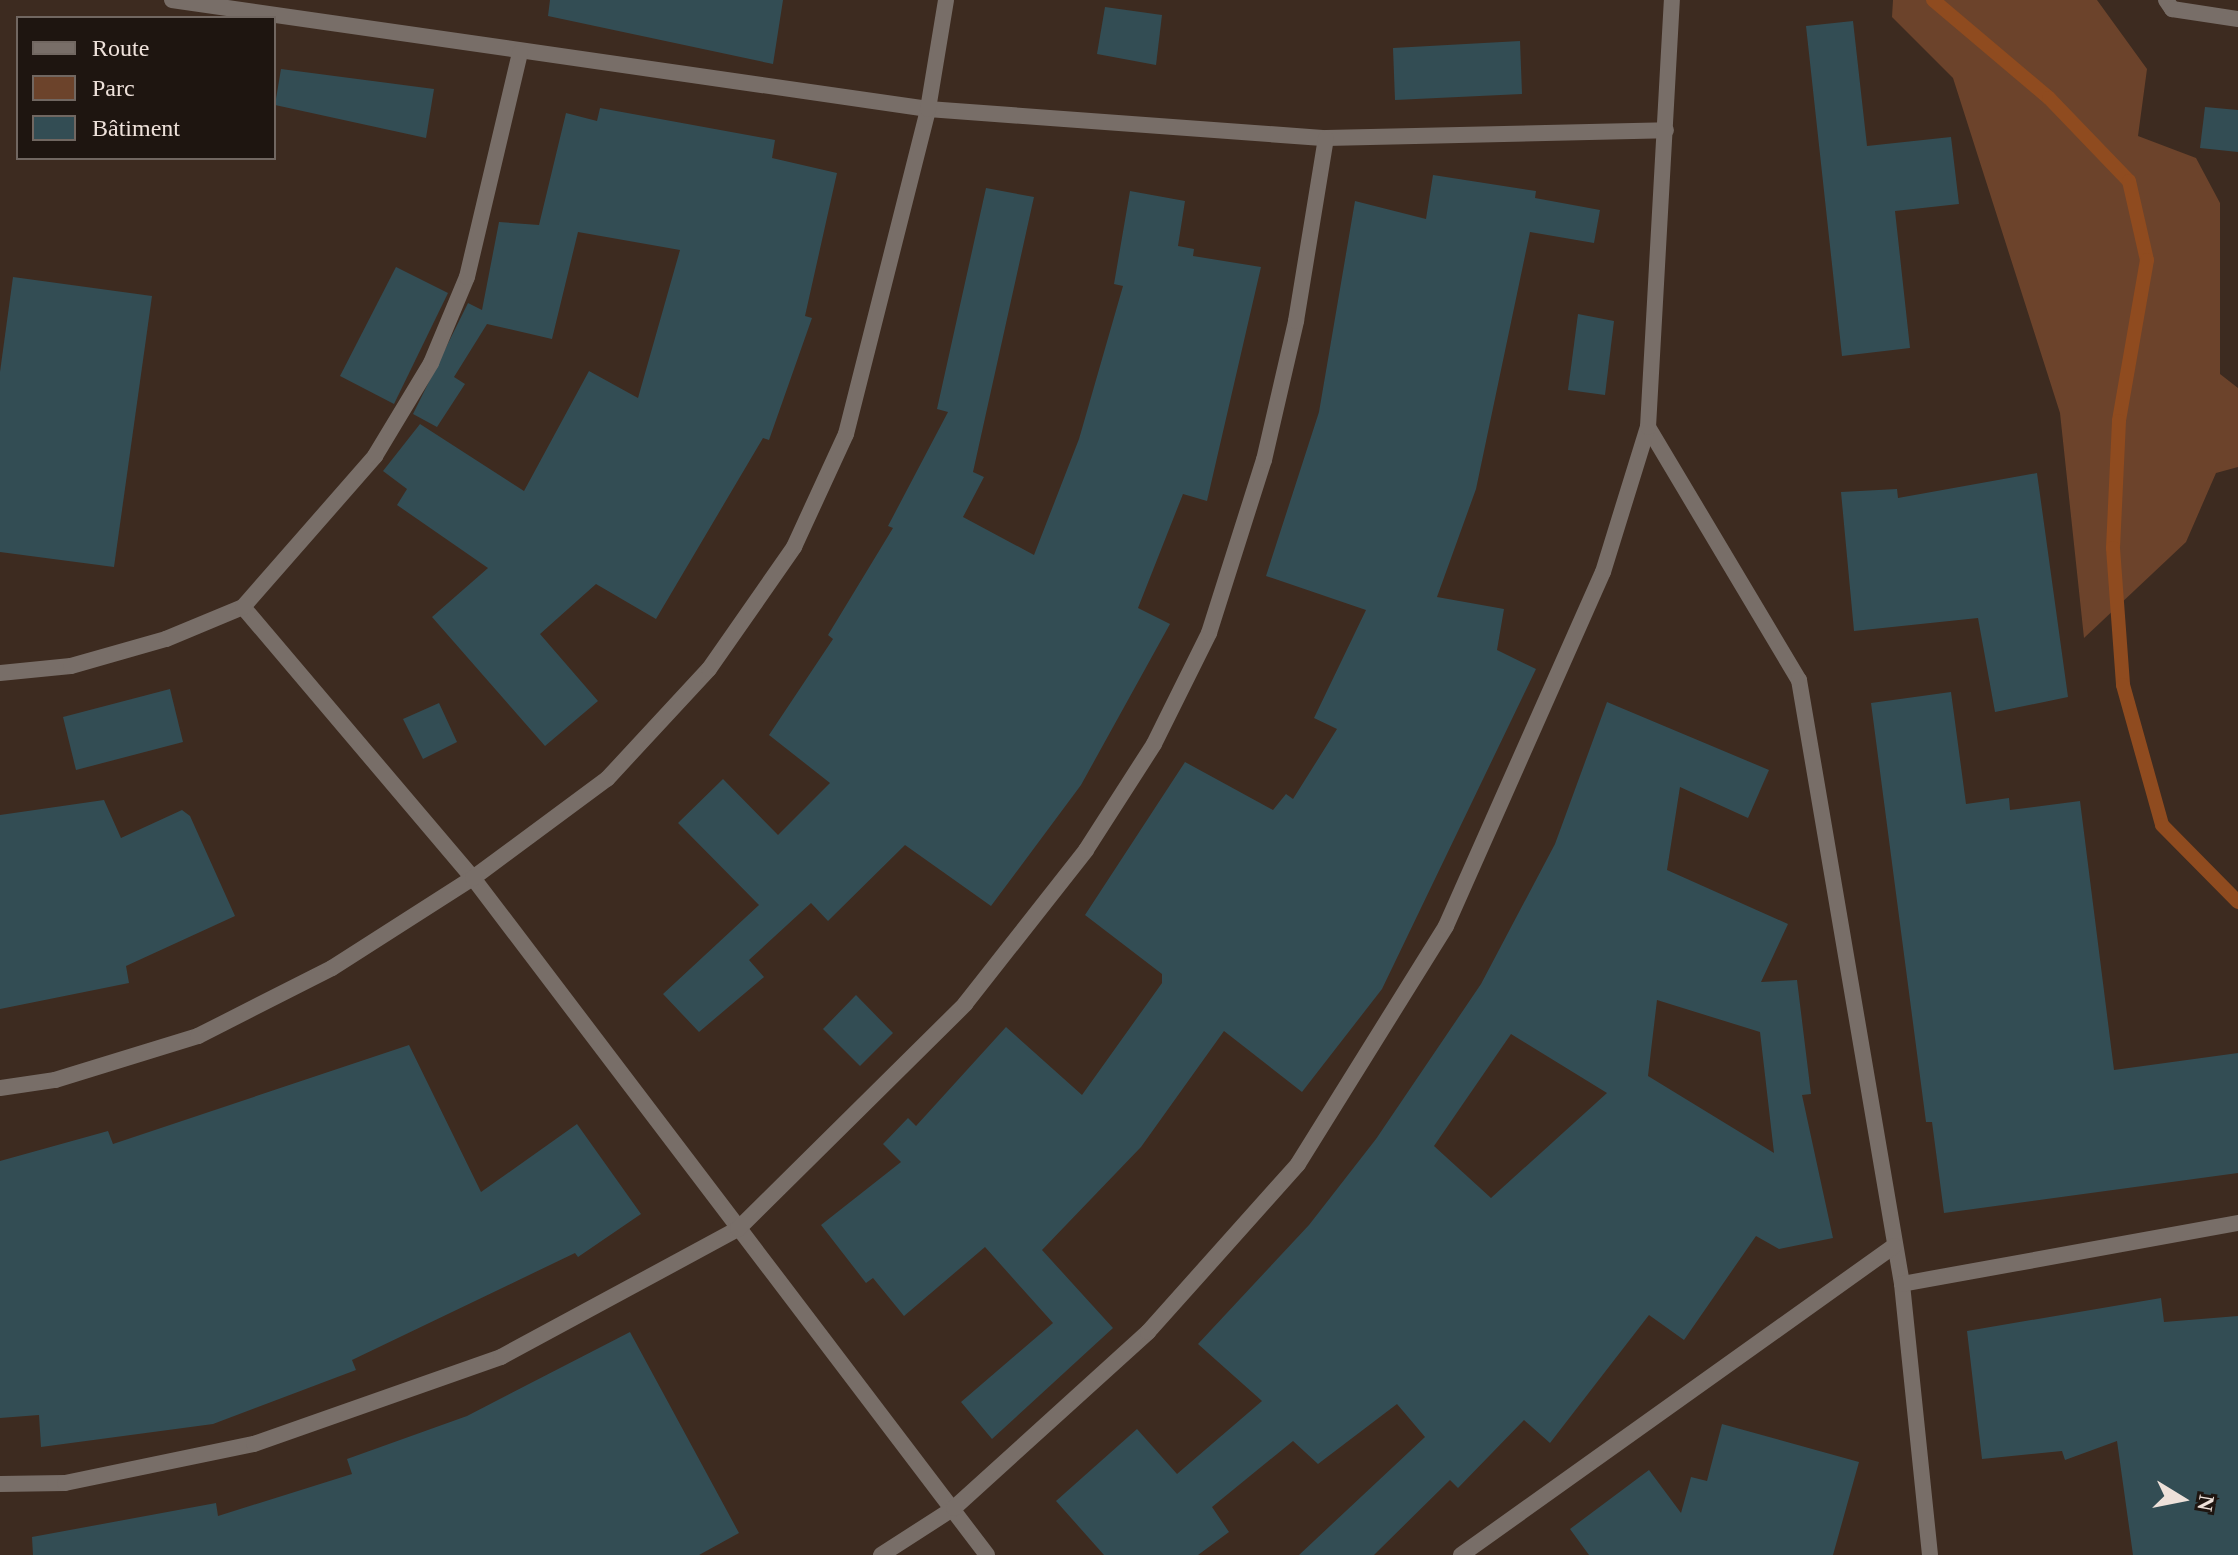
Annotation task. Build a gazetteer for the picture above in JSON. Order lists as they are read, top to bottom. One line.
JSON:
{"legend":["Route","Parc","Bâtiment"],"north":"right"}
